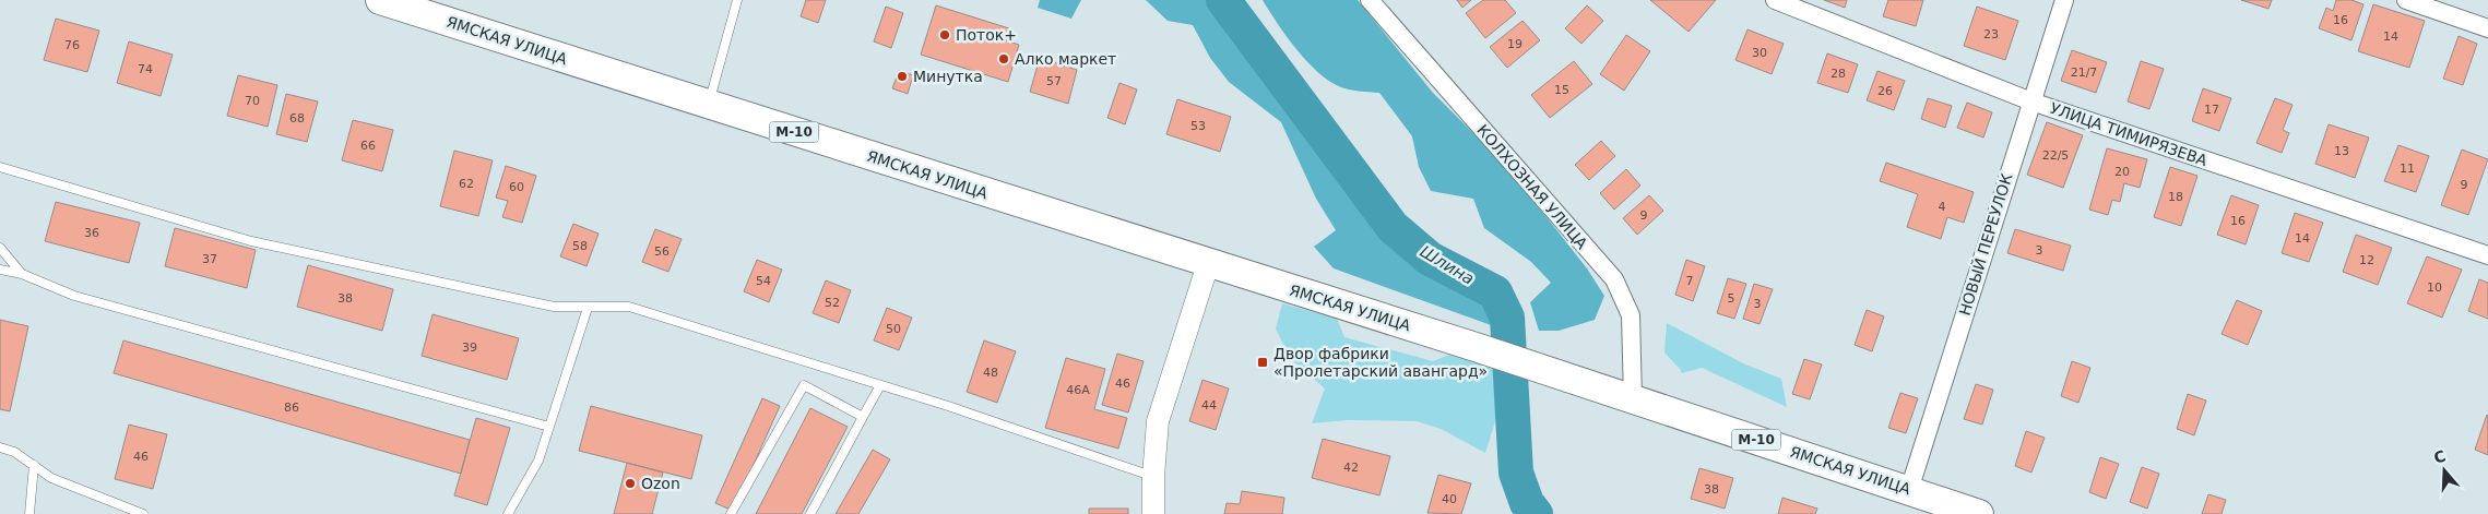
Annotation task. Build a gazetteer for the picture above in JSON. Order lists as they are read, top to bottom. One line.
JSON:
{"streets":{"highway":["ЯМСКАЯ УЛИЦА","М-10"],"street":["УЛИЦА ТИМИРЯЗЕВА","КОЛХОЗНАЯ УЛИЦА","НОВЫЙ ПЕРЕУЛОК"]},"crossings":[["ЯМСКАЯ УЛИЦА","КОЛХОЗНАЯ УЛИЦА"],["ЯМСКАЯ УЛИЦА","НОВЫЙ ПЕРЕУЛОК"],["УЛИЦА ТИМИРЯЗЕВА","НОВЫЙ ПЕРЕУЛОК"]],"water":["Шлина"],"places":{"other":["Поток+","Алко маркет","Минутка","Ozon"],"transit":["Двор фабрики «Пролетарский авангард»"]},"house_numbers":["16","23","14","19","76","30","74","21/7","28","57","15","26","70","17","68","53","66","13","22/5","11","20","62","9","60","18","4","9","16","36","14","58","3","56","37","12","54","7","10","38","5","52","3","50","39","48","46","46А","44","86","46","42","38","40"],"north":"top"}
